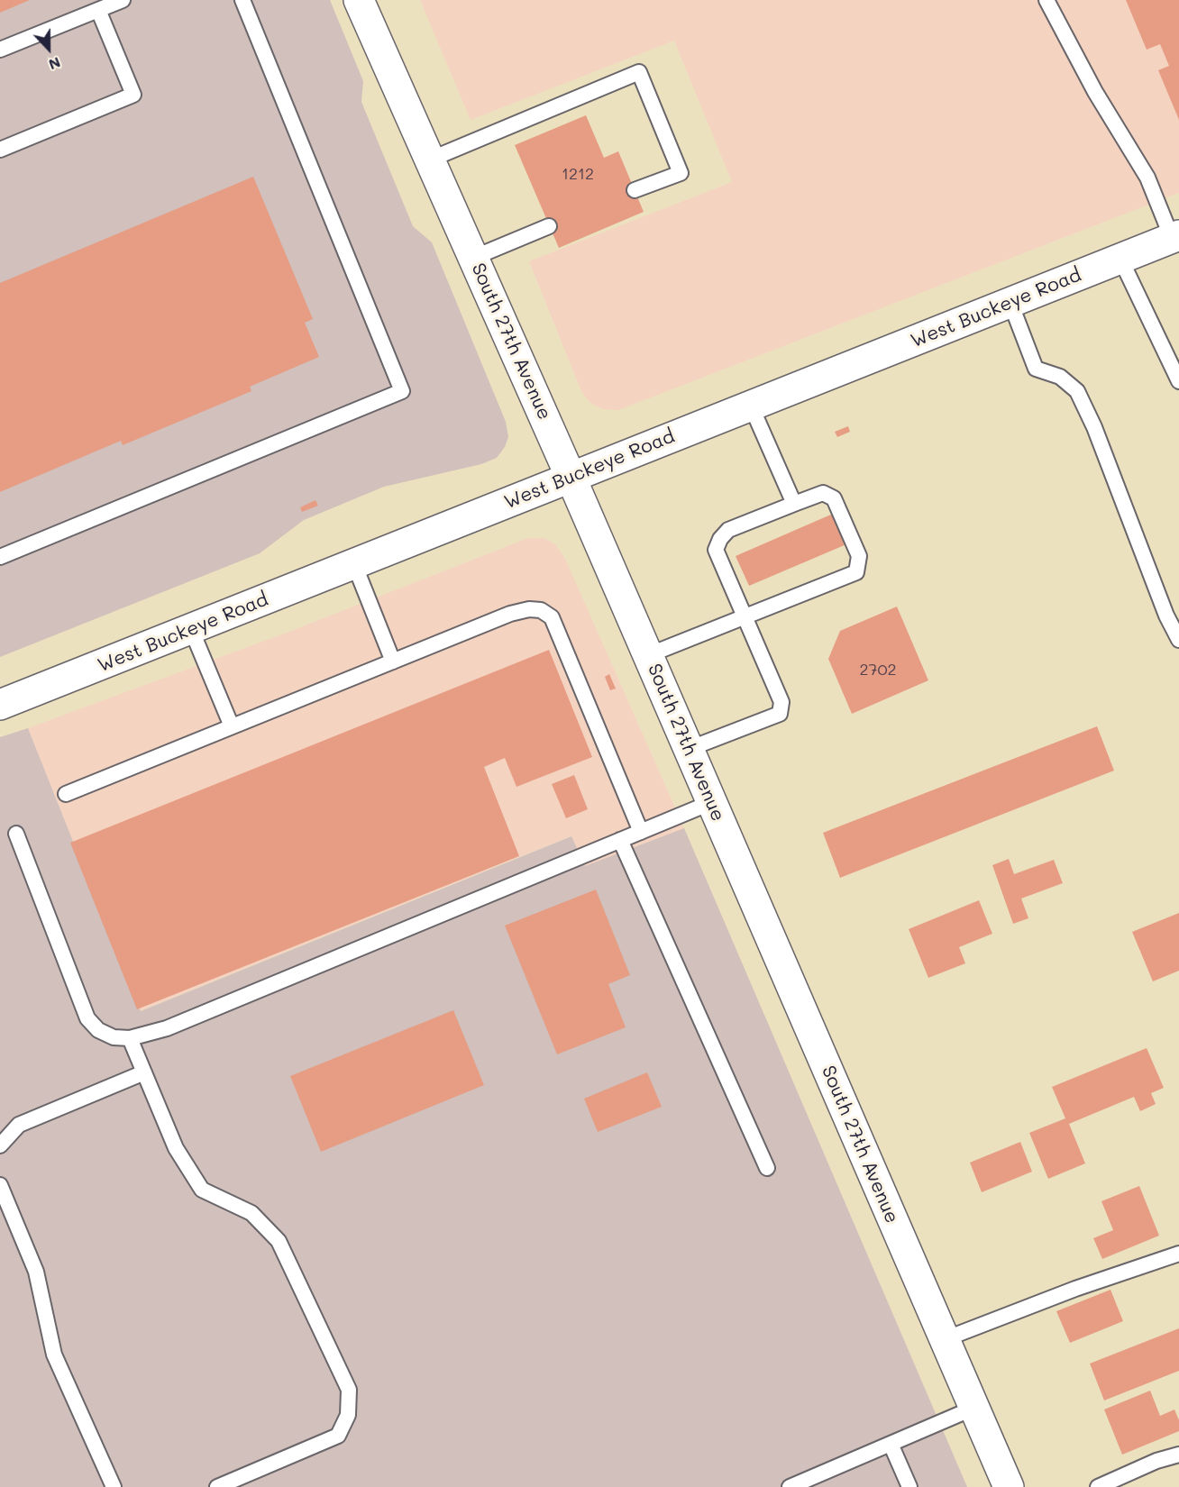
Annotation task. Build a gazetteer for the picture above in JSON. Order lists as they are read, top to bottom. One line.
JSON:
{"streets":{"main road":["West Buckeye Road","South 27th Avenue"]},"crossings":[["West Buckeye Road","South 27th Avenue"]],"house_numbers":["1212","2702"],"north":"bottom"}
